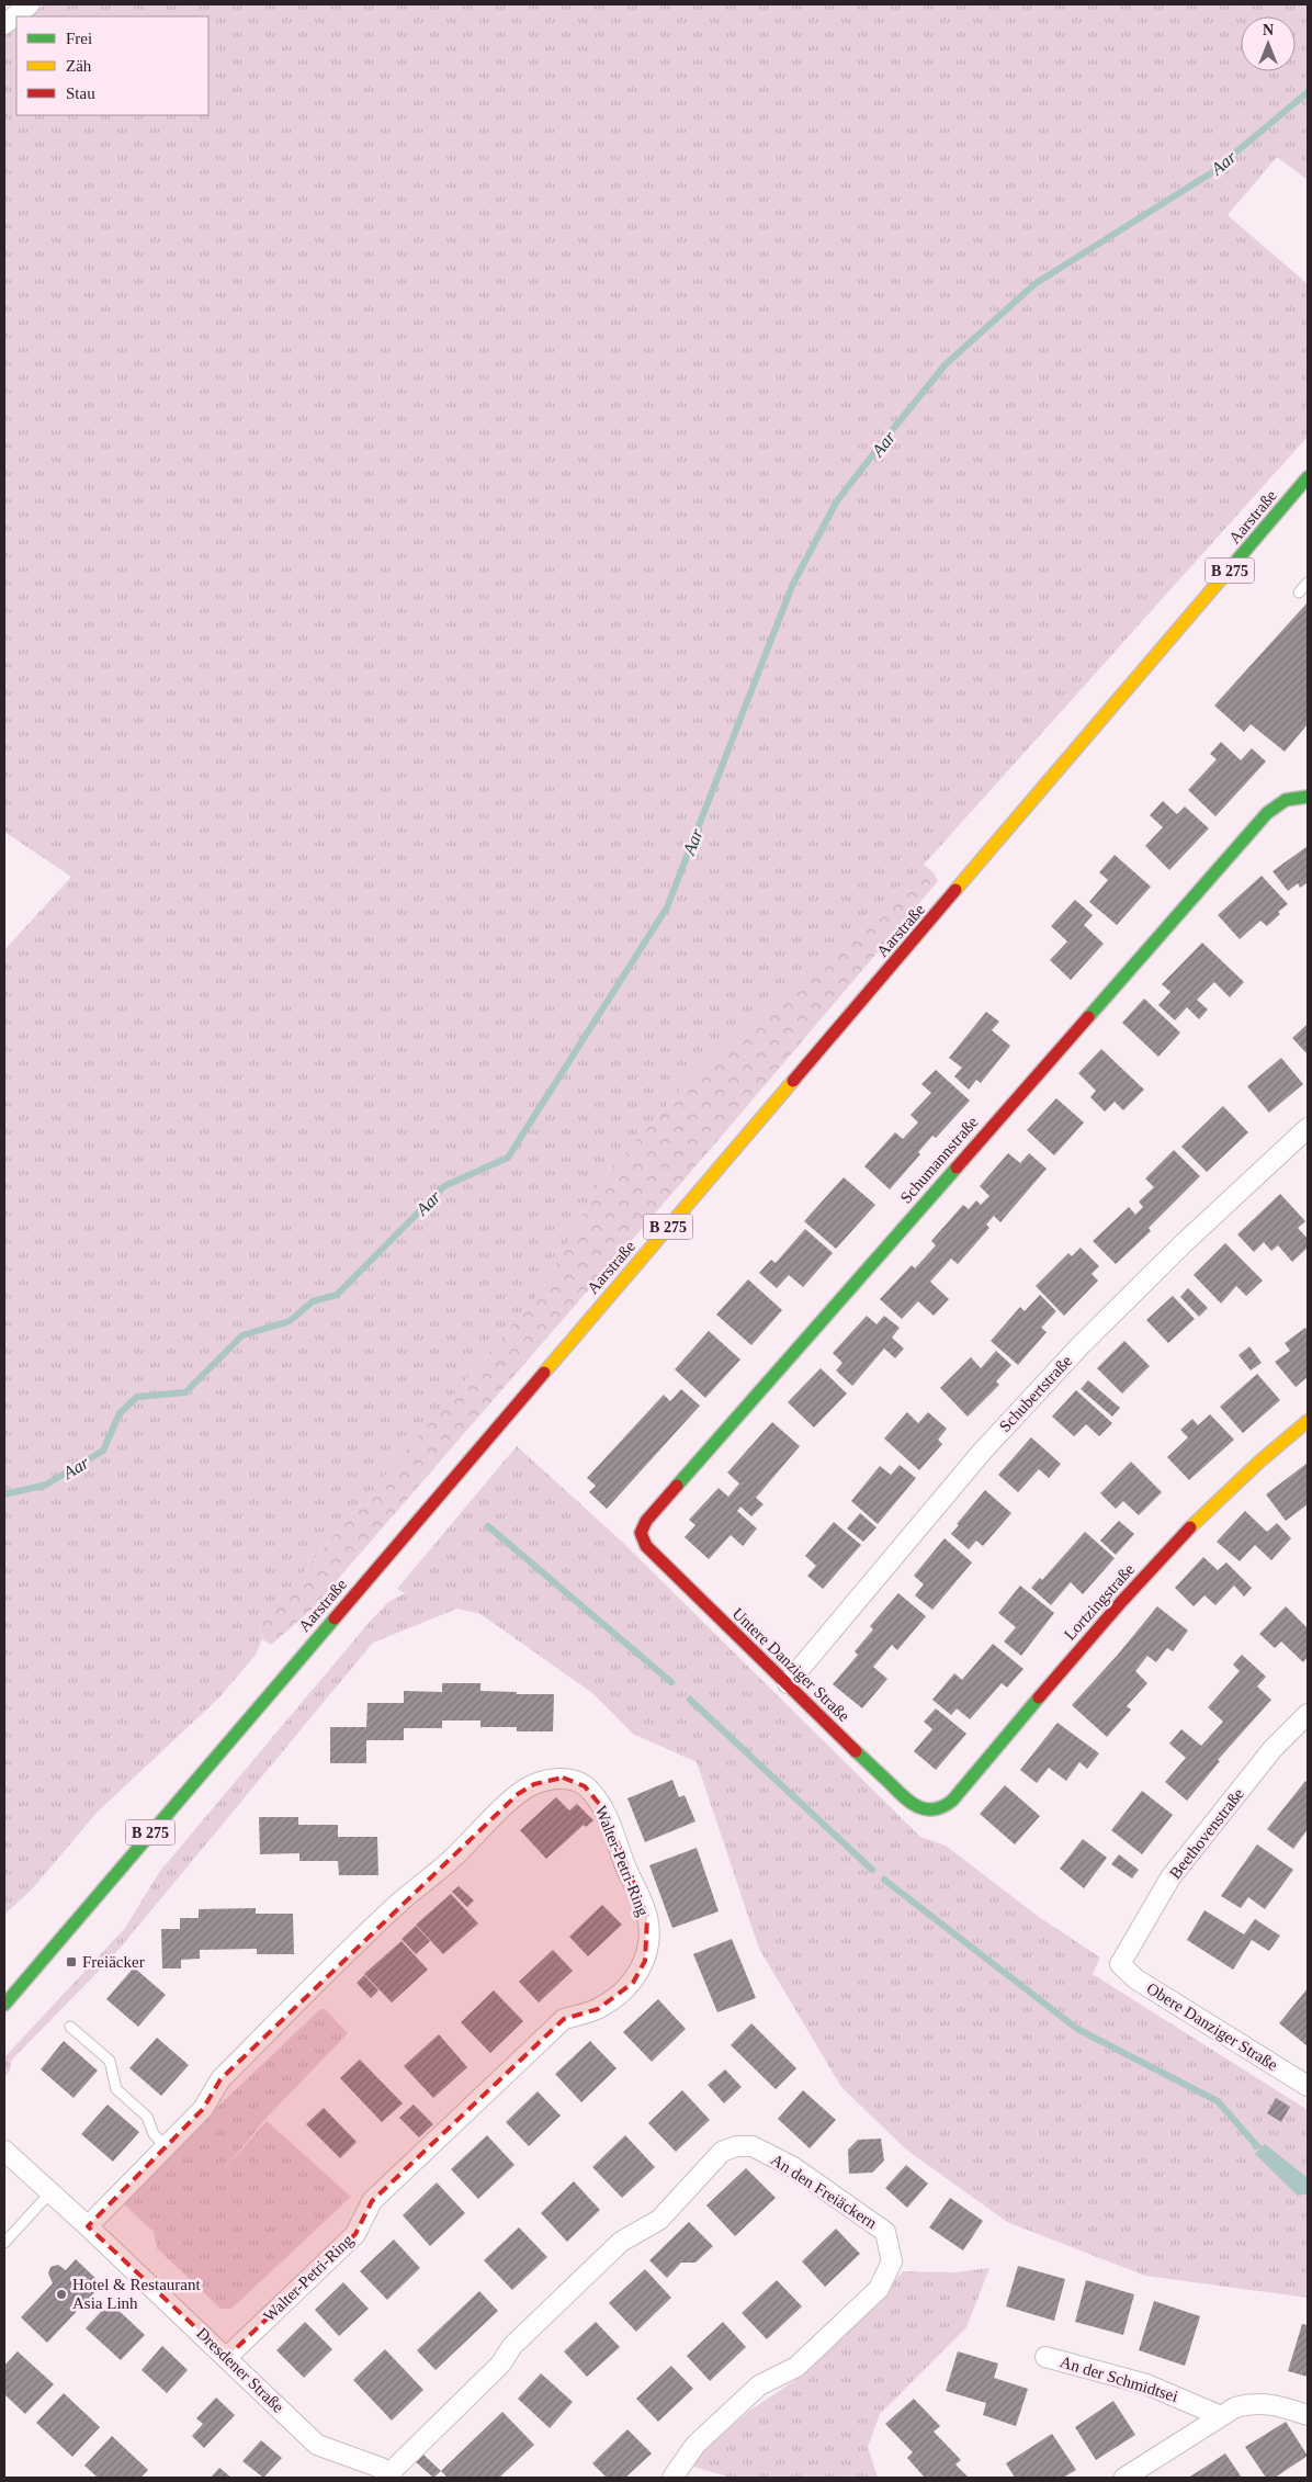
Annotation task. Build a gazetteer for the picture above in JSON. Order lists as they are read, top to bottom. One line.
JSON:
{"streets":{"main road":["Aarstraße","B 275","Schumannstraße","Lortzingstraße","Untere Danziger Straße"],"street":["Schubertstraße","Beethovenstraße","Walter-Petri-Ring","Obere Danziger Straße","An den Freiäckern","Dresdener Straße","An der Schmidtsei"]},"crossings":[["Schumannstraße","Untere Danziger Straße"],["Schubertstraße","Untere Danziger Straße"],["Lortzingstraße","Untere Danziger Straße"],["Beethovenstraße","Obere Danziger Straße"],["Walter-Petri-Ring","Dresdener Straße"],["An den Freiäckern","Dresdener Straße"]],"water":["Aar"],"places":{"transit":["Freiäcker"],"other":["Hotel & Restaurant Asia Linh"]},"legend":["Frei","Zäh","Stau"],"north":"top"}
